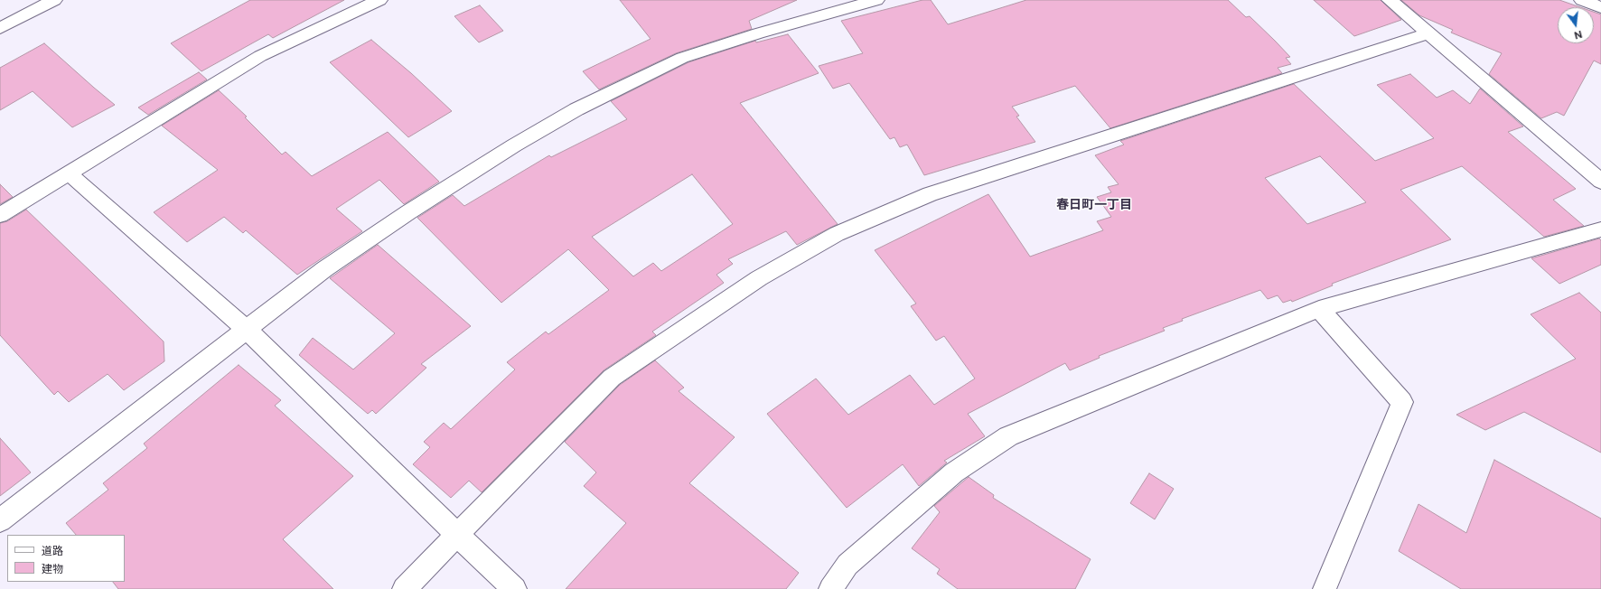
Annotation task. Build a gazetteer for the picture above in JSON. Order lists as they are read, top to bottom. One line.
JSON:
{"districts":["春日町一丁目"],"legend":["道路","建物"],"north":"bottom"}
